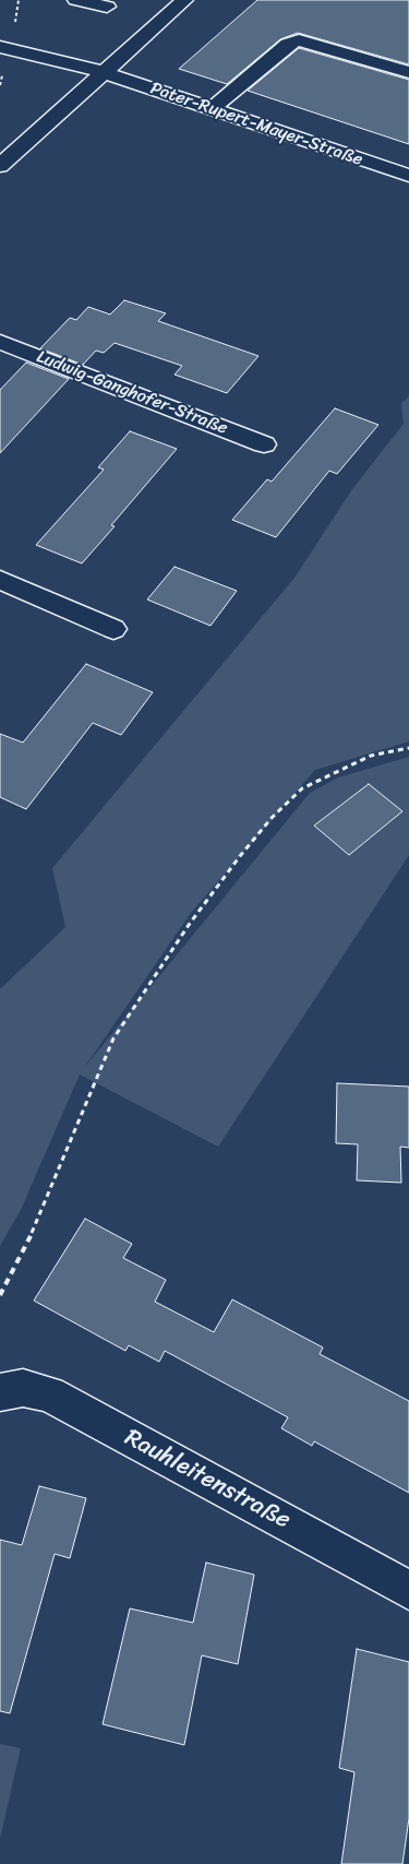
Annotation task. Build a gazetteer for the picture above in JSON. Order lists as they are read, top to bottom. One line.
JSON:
{"streets":{"street":["Pater-Rupert-Mayer-Straße","Ludwig-Ganghofer-Straße","Rauhleitenstraße"]}}
